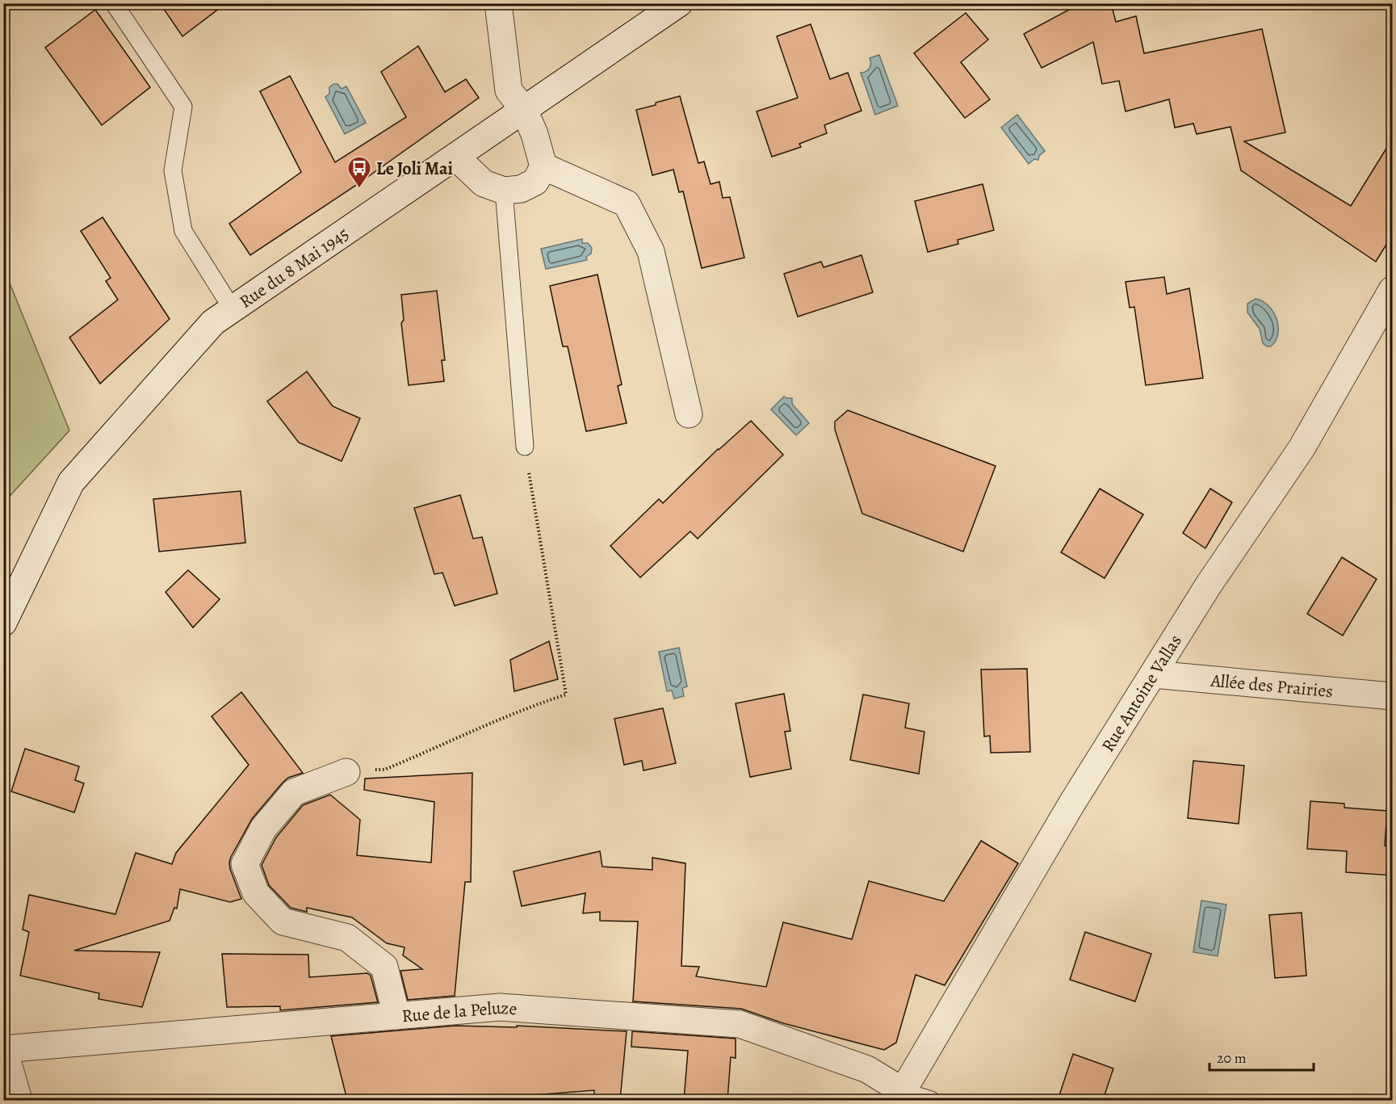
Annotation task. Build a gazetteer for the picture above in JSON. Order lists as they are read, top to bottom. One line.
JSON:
{"streets":{"street":["Rue du 8 Mai 1945","Allée des Prairies","Rue Antoine Vallas","Rue de la Peluze"]},"crossings":[["Allée des Prairies","Rue Antoine Vallas"],["Rue Antoine Vallas","Rue de la Peluze"]],"places":{"bus stop":["Le Joli Mai"]},"scale_bar":"20 m"}
